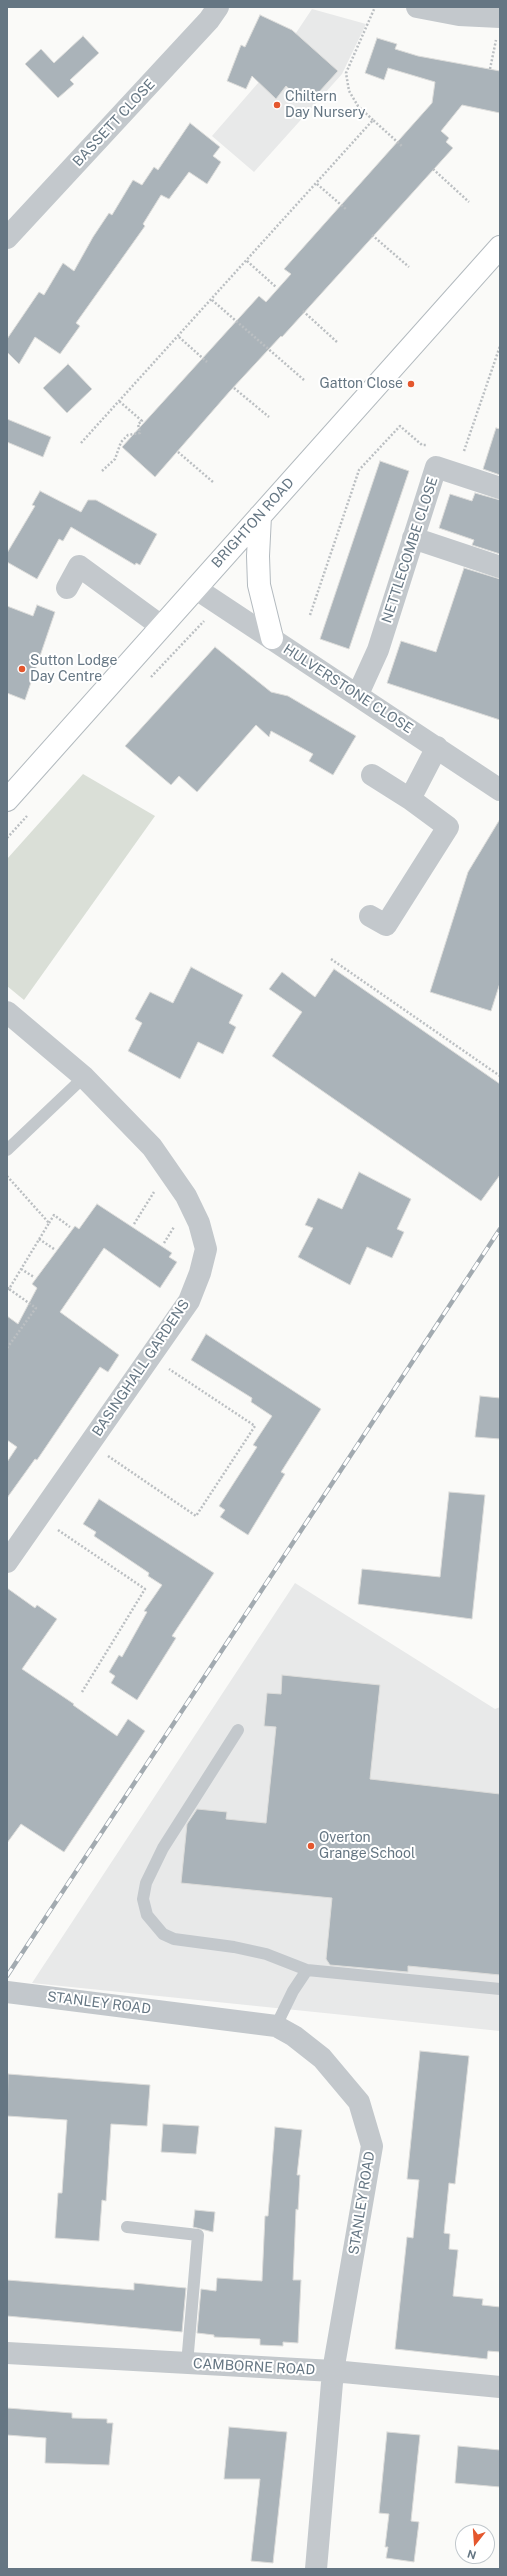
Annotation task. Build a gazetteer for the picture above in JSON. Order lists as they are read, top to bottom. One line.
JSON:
{"streets":{"main road":["BRIGHTON ROAD"],"street":["BASSETT CLOSE","NETTLECOMBE CLOSE","HULVERSTONE CLOSE","BASINGHALL GARDENS","STANLEY ROAD","CAMBORNE ROAD"]},"crossings":[["BRIGHTON ROAD","HULVERSTONE CLOSE"],["NETTLECOMBE CLOSE","HULVERSTONE CLOSE"],["STANLEY ROAD","CAMBORNE ROAD"]],"places":["Chiltern Day Nursery","Gatton Close","Sutton Lodge Day Centre","Overton Grange School"],"north":"bottom"}
